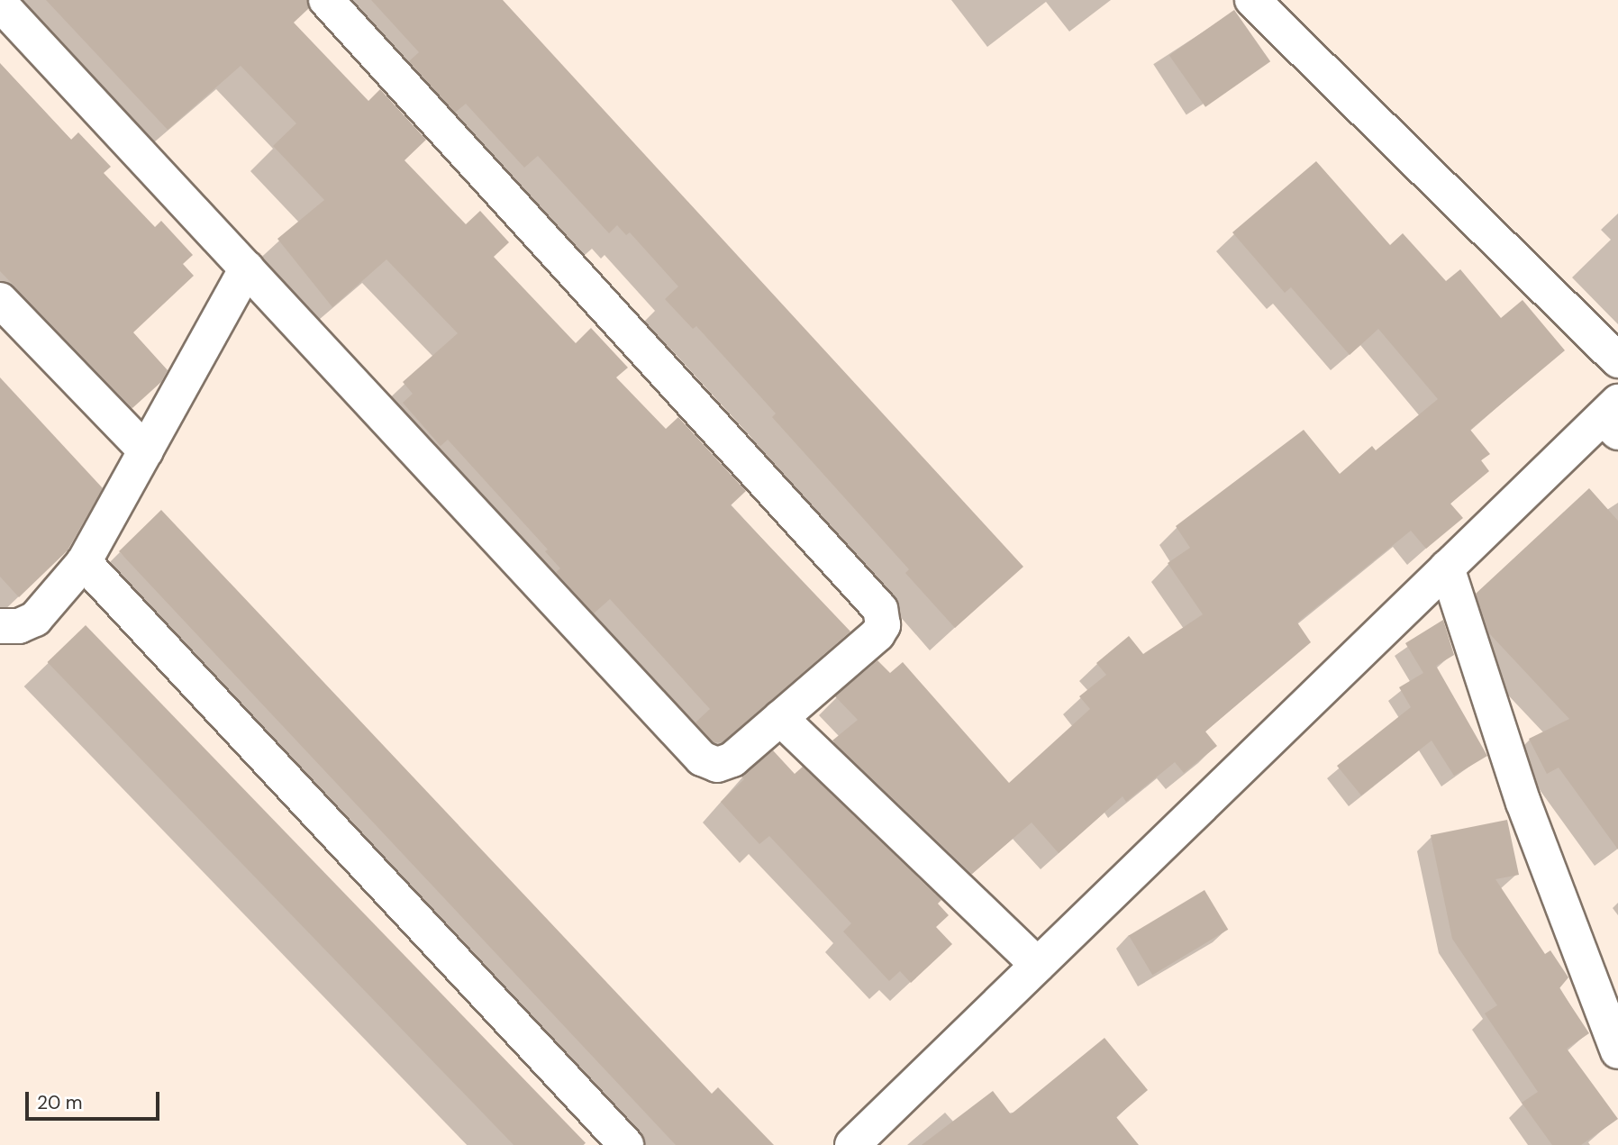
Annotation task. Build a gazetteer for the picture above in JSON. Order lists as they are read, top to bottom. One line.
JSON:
{"scale_bar":"20 m"}
